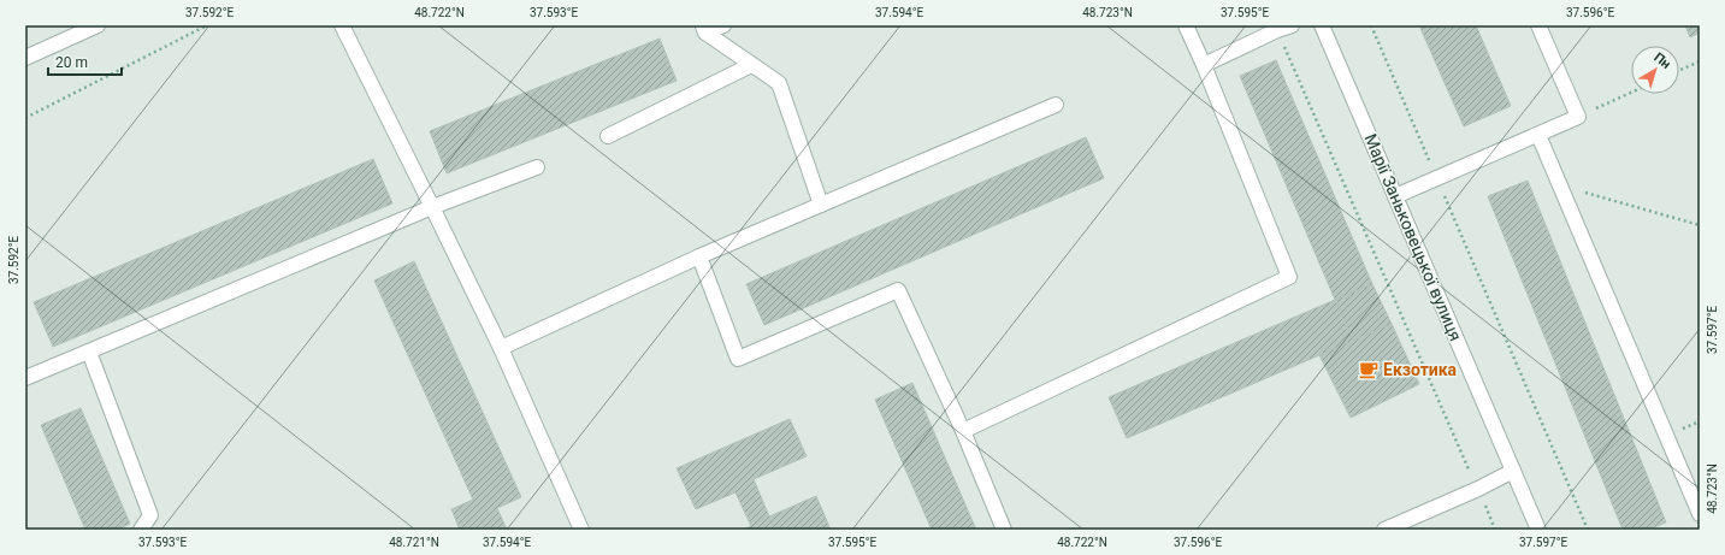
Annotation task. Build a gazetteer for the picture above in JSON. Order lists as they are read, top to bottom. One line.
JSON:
{"streets":{"street":["Марії Заньковецької вулиця"]},"places":{"cafe":["Екзотика"]},"scale_bar":"20 m","north":"top right","coordinates":["37.592°E","48.722°N","37.593°E","37.594°E","48.723°N","37.595°E","37.596°E","37.597°E","48.721°N"]}
